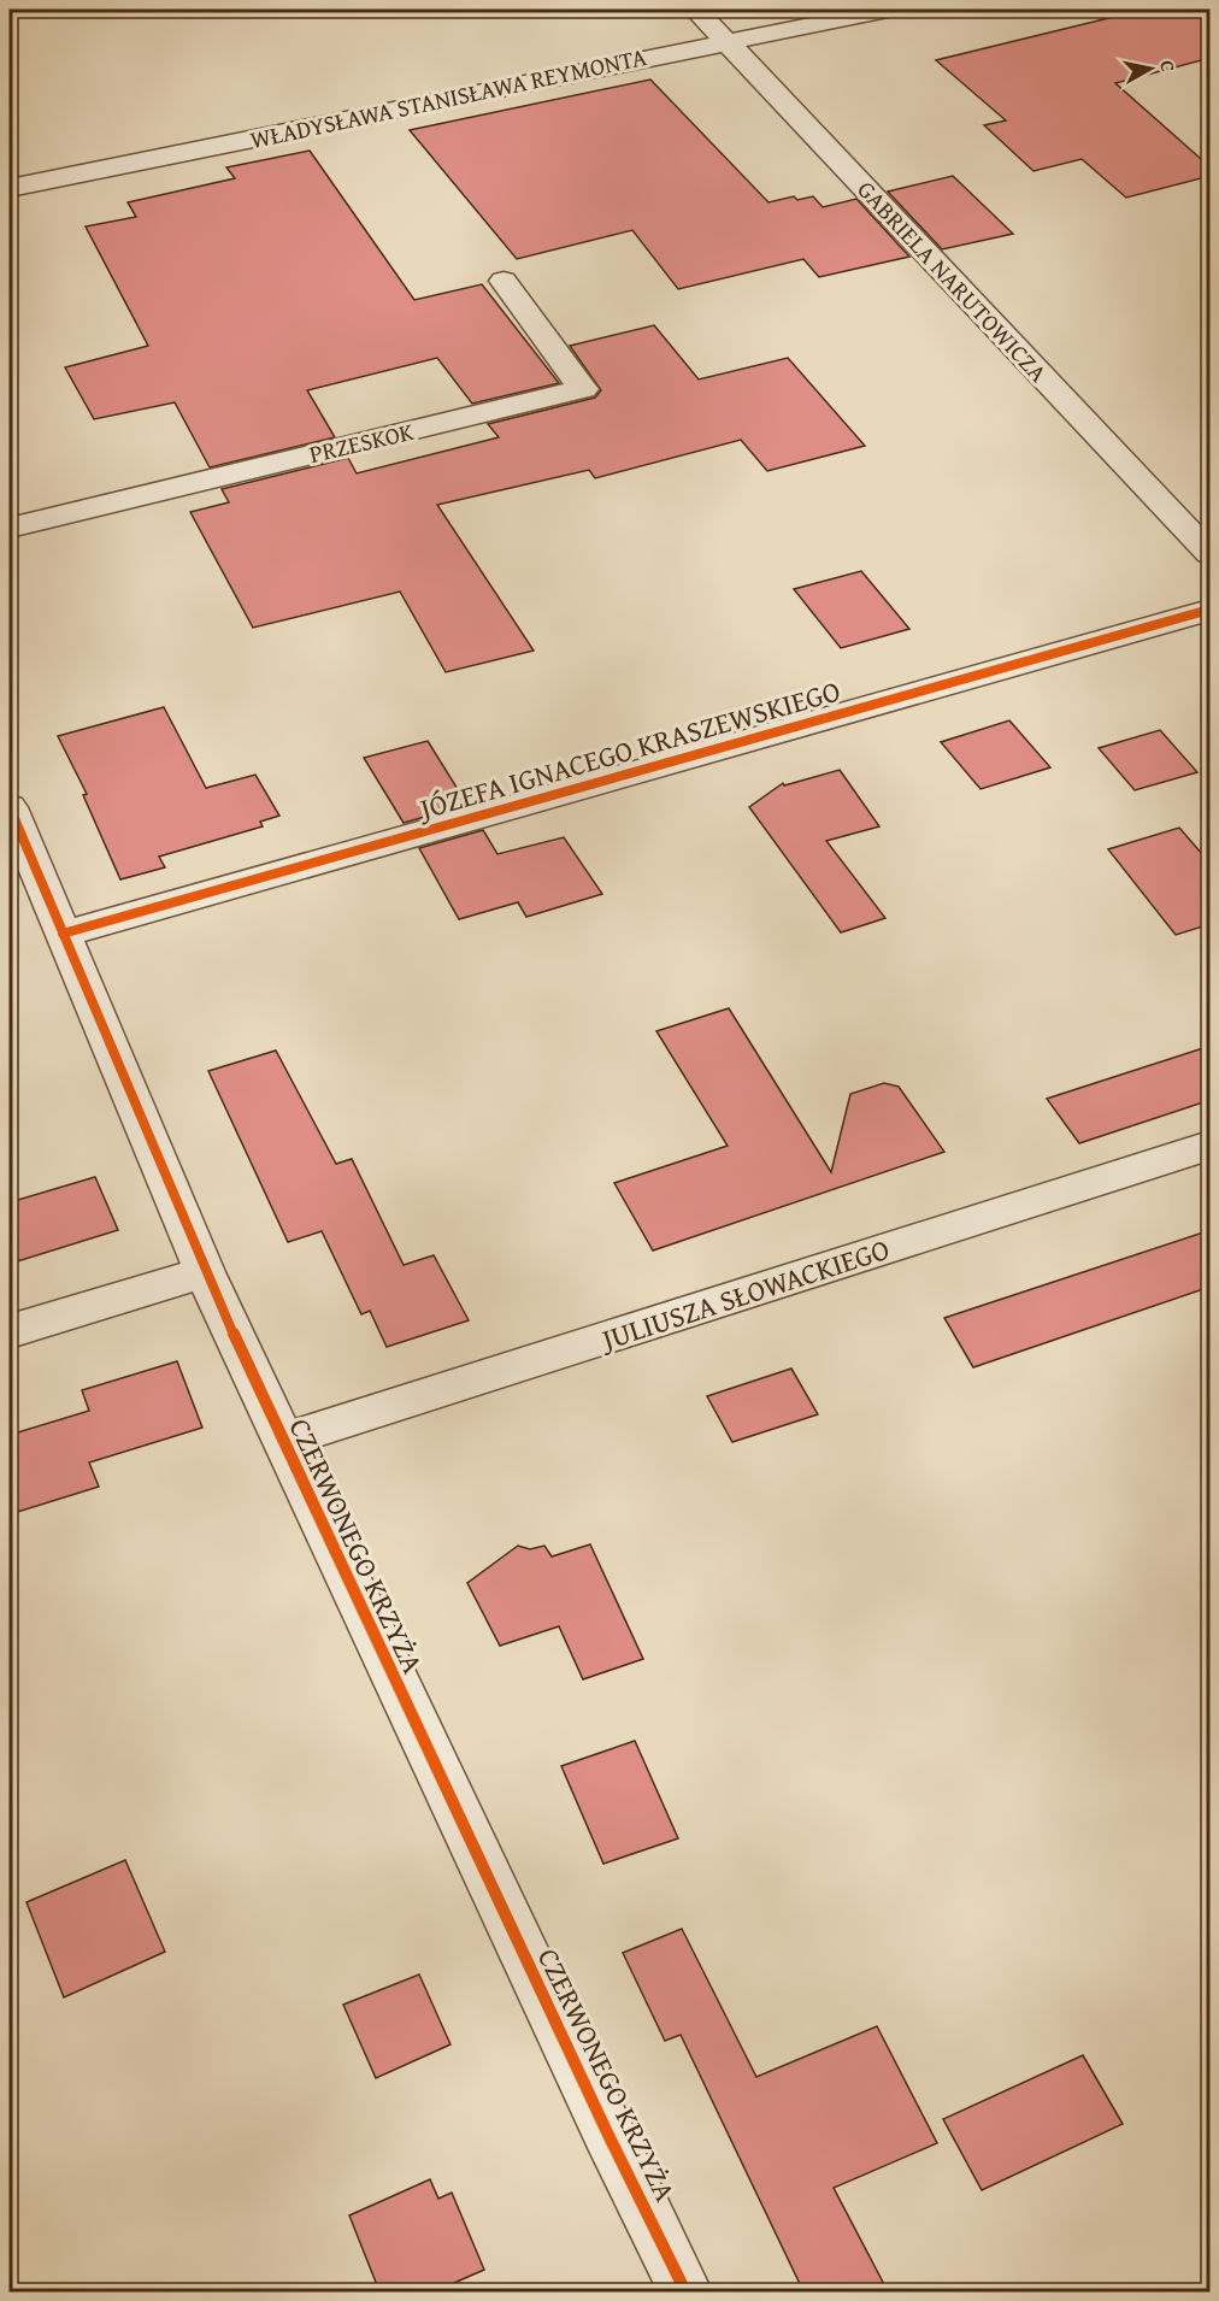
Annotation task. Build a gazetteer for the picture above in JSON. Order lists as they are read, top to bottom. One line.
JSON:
{"streets":{"street":["WŁADYSŁAWA STANISŁAWA REYMONTA","GABRIELA NARUTOWICZA","PRZESKOK","JÓZEFA IGNACEGO KRASZEWSKIEGO","JULIUSZA SŁOWACKIEGO","CZERWONEGO KRZYŻA"]},"crossings":[["WŁADYSŁAWA STANISŁAWA REYMONTA","GABRIELA NARUTOWICZA"],["JÓZEFA IGNACEGO KRASZEWSKIEGO","CZERWONEGO KRZYŻA"],["JULIUSZA SŁOWACKIEGO","CZERWONEGO KRZYŻA"]],"north":"right"}
